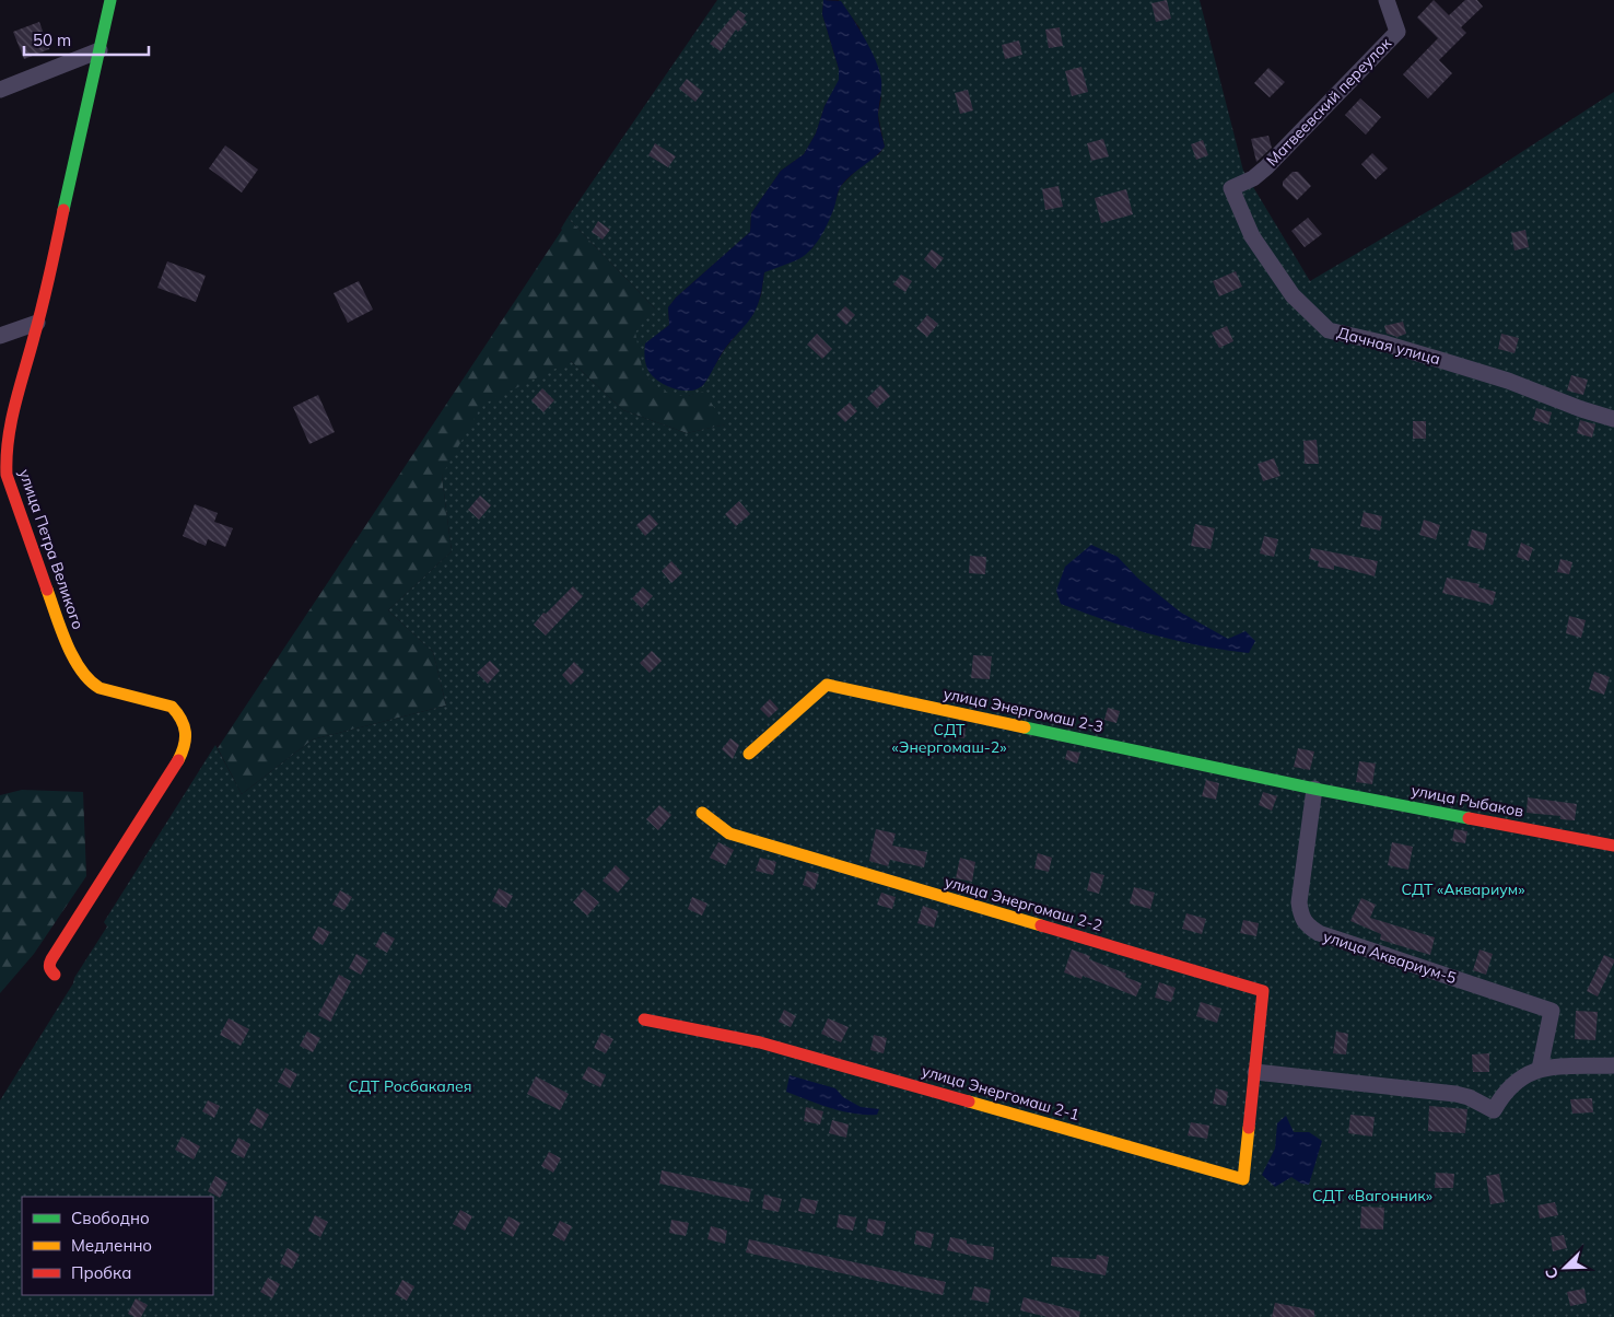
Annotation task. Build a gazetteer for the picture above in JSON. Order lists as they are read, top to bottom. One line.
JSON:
{"streets":{"street":["Матвеевский переулок","Дачная улица","улица Петра Великого","улица Энергомаш 2-3","улица Рыбаков","улица Энергомаш 2-2","улица Аквариум-5","улица Энергомаш 2-1"]},"crossings":[["Матвеевский переулок","Дачная улица"],["улица Энергомаш 2-3","улица Рыбаков"],["улица Энергомаш 2-3","улица Аквариум-5"],["улица Рыбаков","улица Аквариум-5"],["улица Энергомаш 2-2","улица Энергомаш 2-1"]],"parks":["СДТ «Энергомаш-2»","СДТ «Аквариум»","СДТ Росбакалея","СДТ «Вагонник»"],"legend":["Свободно","Медленно","Пробка"],"scale_bar":"50 m","north":"bottom left"}
